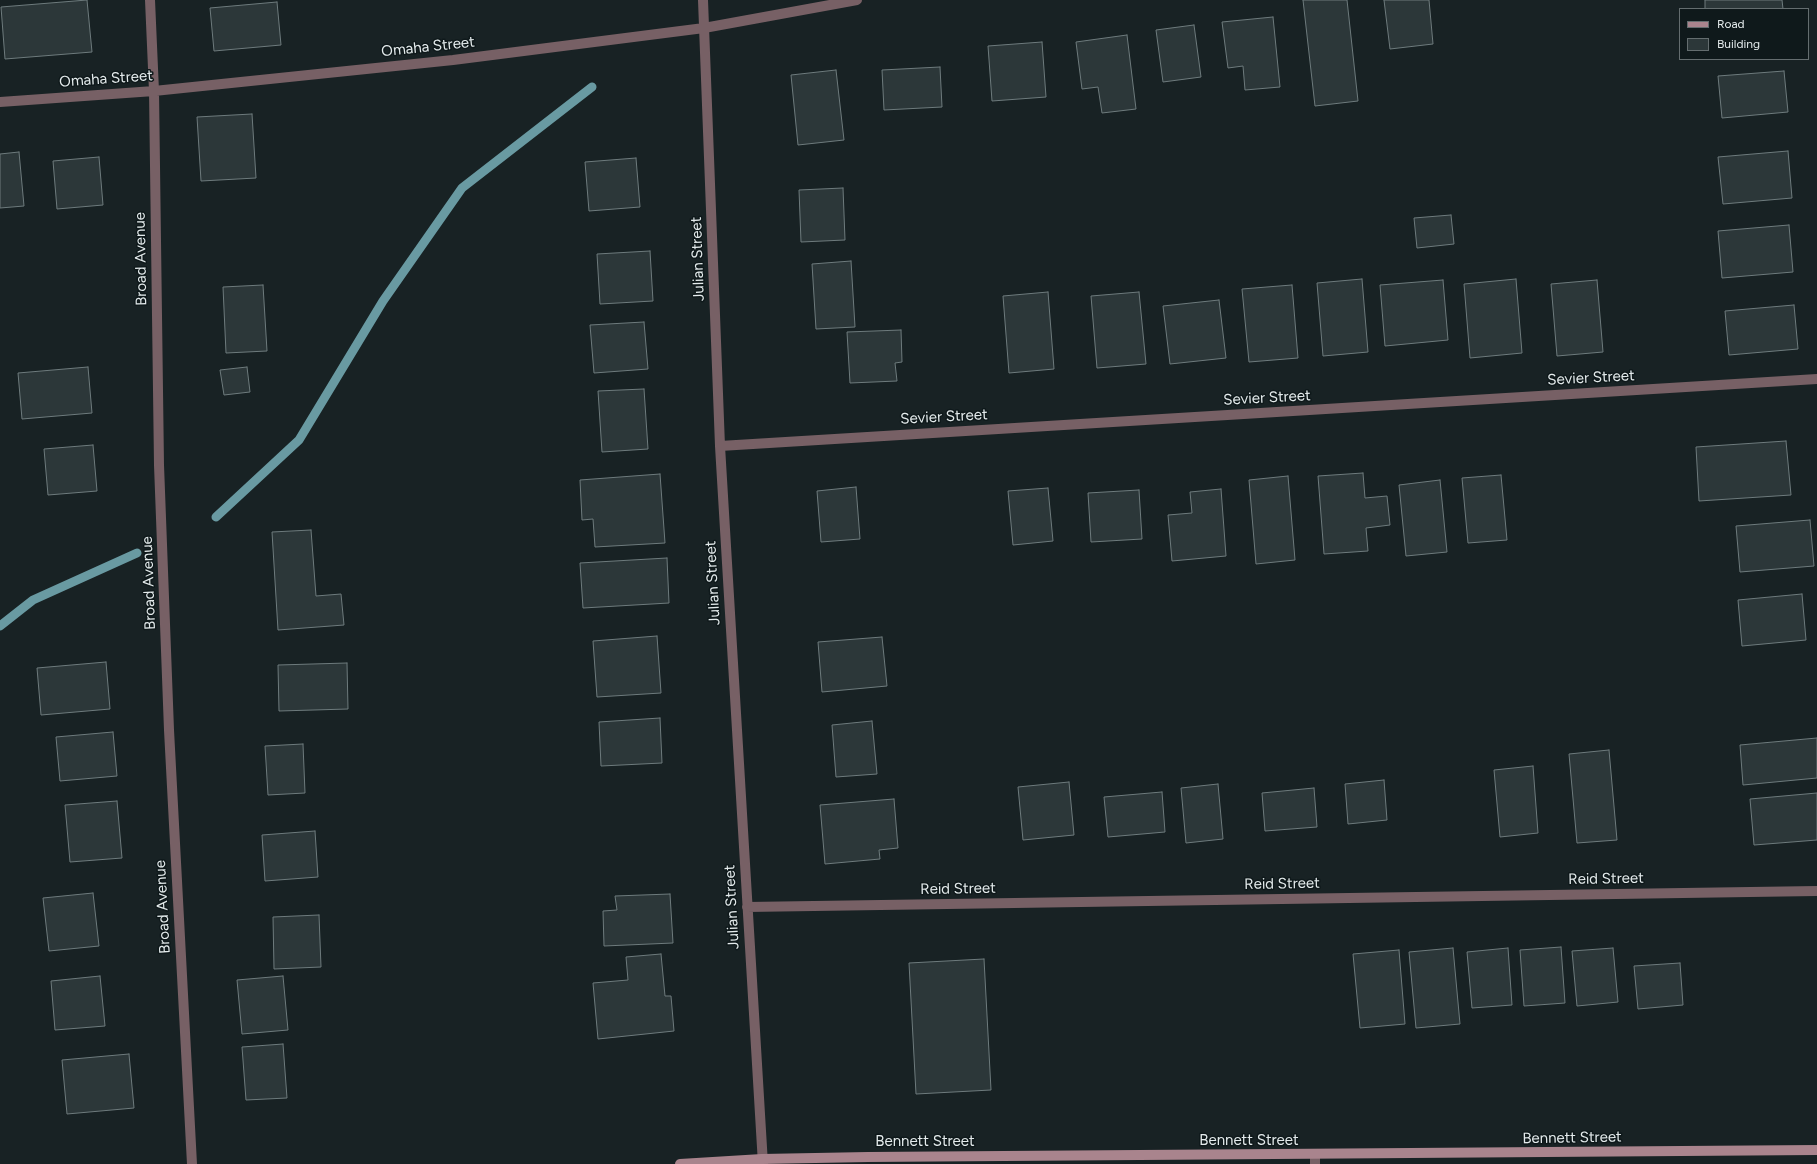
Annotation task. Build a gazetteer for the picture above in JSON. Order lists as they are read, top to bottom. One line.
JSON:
{"streets":{"street":["Omaha Street","Broad Avenue","Julian Street","Sevier Street","Reid Street","Bennett Street"]},"crossings":[["Omaha Street","Broad Avenue"],["Omaha Street","Julian Street"],["Julian Street","Sevier Street"],["Julian Street","Reid Street"],["Julian Street","Bennett Street"]],"legend":["Road","Building"]}
